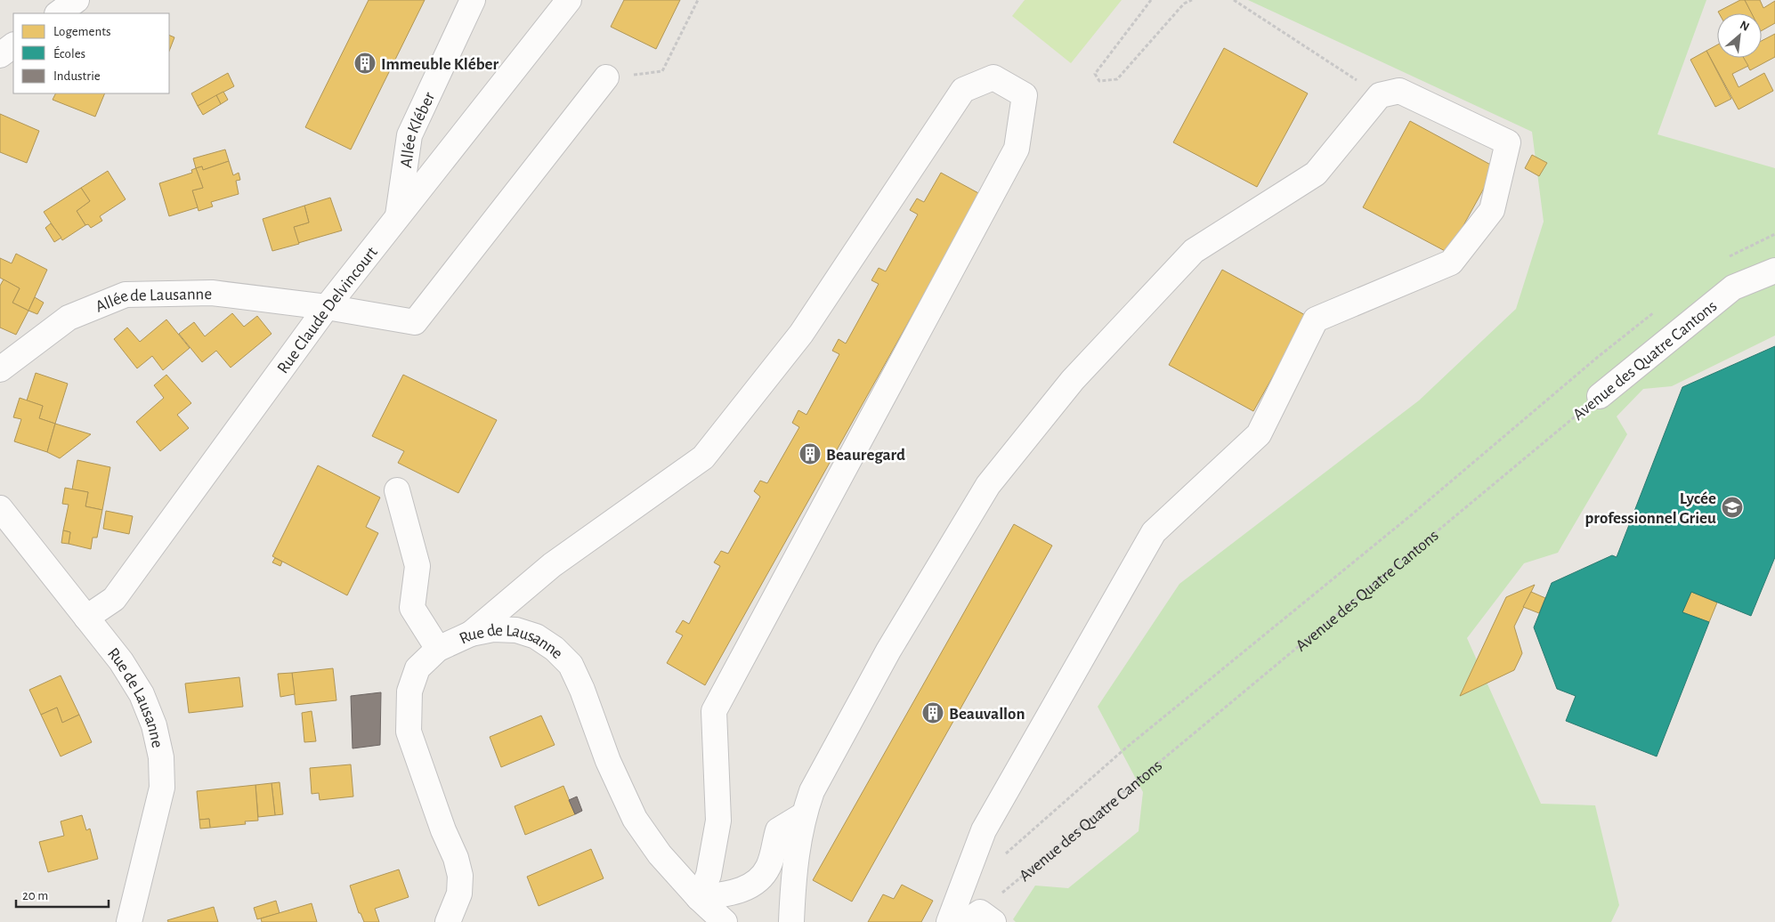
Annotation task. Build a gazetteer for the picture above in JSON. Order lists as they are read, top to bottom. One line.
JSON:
{"streets":{"street":["Allée Kléber","Allée de Lausanne","Rue Claude Delvincourt","Avenue des Quatre Cantons","Rue de Lausanne"]},"crossings":[["Allée Kléber","Rue Claude Delvincourt"],["Allée de Lausanne","Rue Claude Delvincourt"],["Rue Claude Delvincourt","Rue de Lausanne"]],"places":{"building":["Immeuble Kléber","Beauregard","Beauvallon"],"school or university":["Lycée professionnel Grieu"]},"legend":["Logements","Écoles","Industrie"],"scale_bar":"20 m","north":"top right"}
